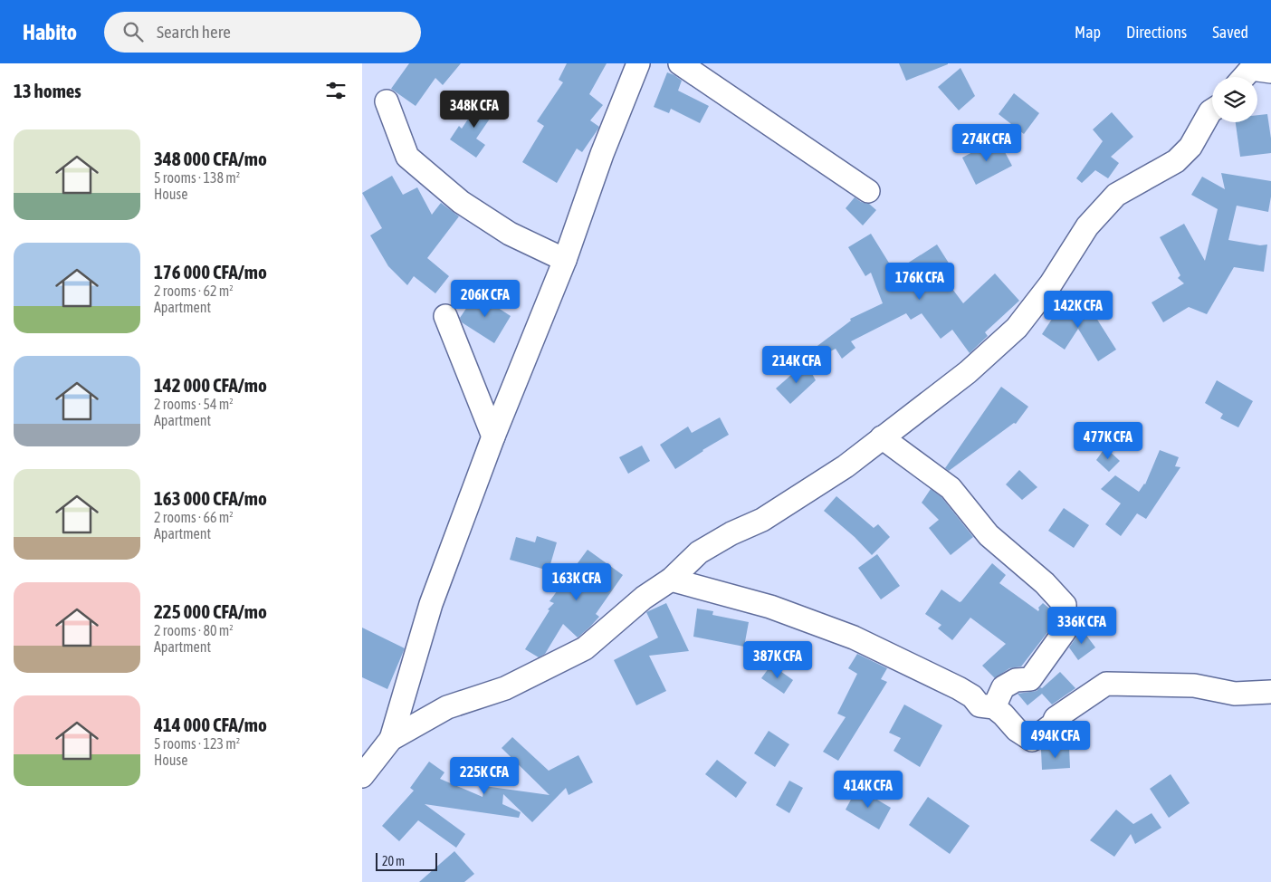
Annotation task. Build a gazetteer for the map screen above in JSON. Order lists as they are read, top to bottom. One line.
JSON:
{"scale_bar":"20 m","page":{"header":"Habito","search":"Search here","nav":["Map","Directions","Saved"],"heading":"13 homes","price":["348K CFA","274K CFA","176K CFA","206K CFA","142K CFA","214K CFA","477K CFA","163K CFA","336K CFA","387K CFA","494K CFA","225K CFA","414K CFA"],"list":[{"name":"348 000 CFA/mo","note":"5 rooms · 138 m² · House"},{"name":"176 000 CFA/mo","note":"2 rooms · 62 m² · Apartment"},{"name":"142 000 CFA/mo","note":"2 rooms · 54 m² · Apartment"},{"name":"163 000 CFA/mo","note":"2 rooms · 66 m² · Apartment"},{"name":"225 000 CFA/mo","note":"2 rooms · 80 m² · Apartment"},{"name":"414 000 CFA/mo","note":"5 rooms · 123 m² · House"}],"scale":"20 m"}}
